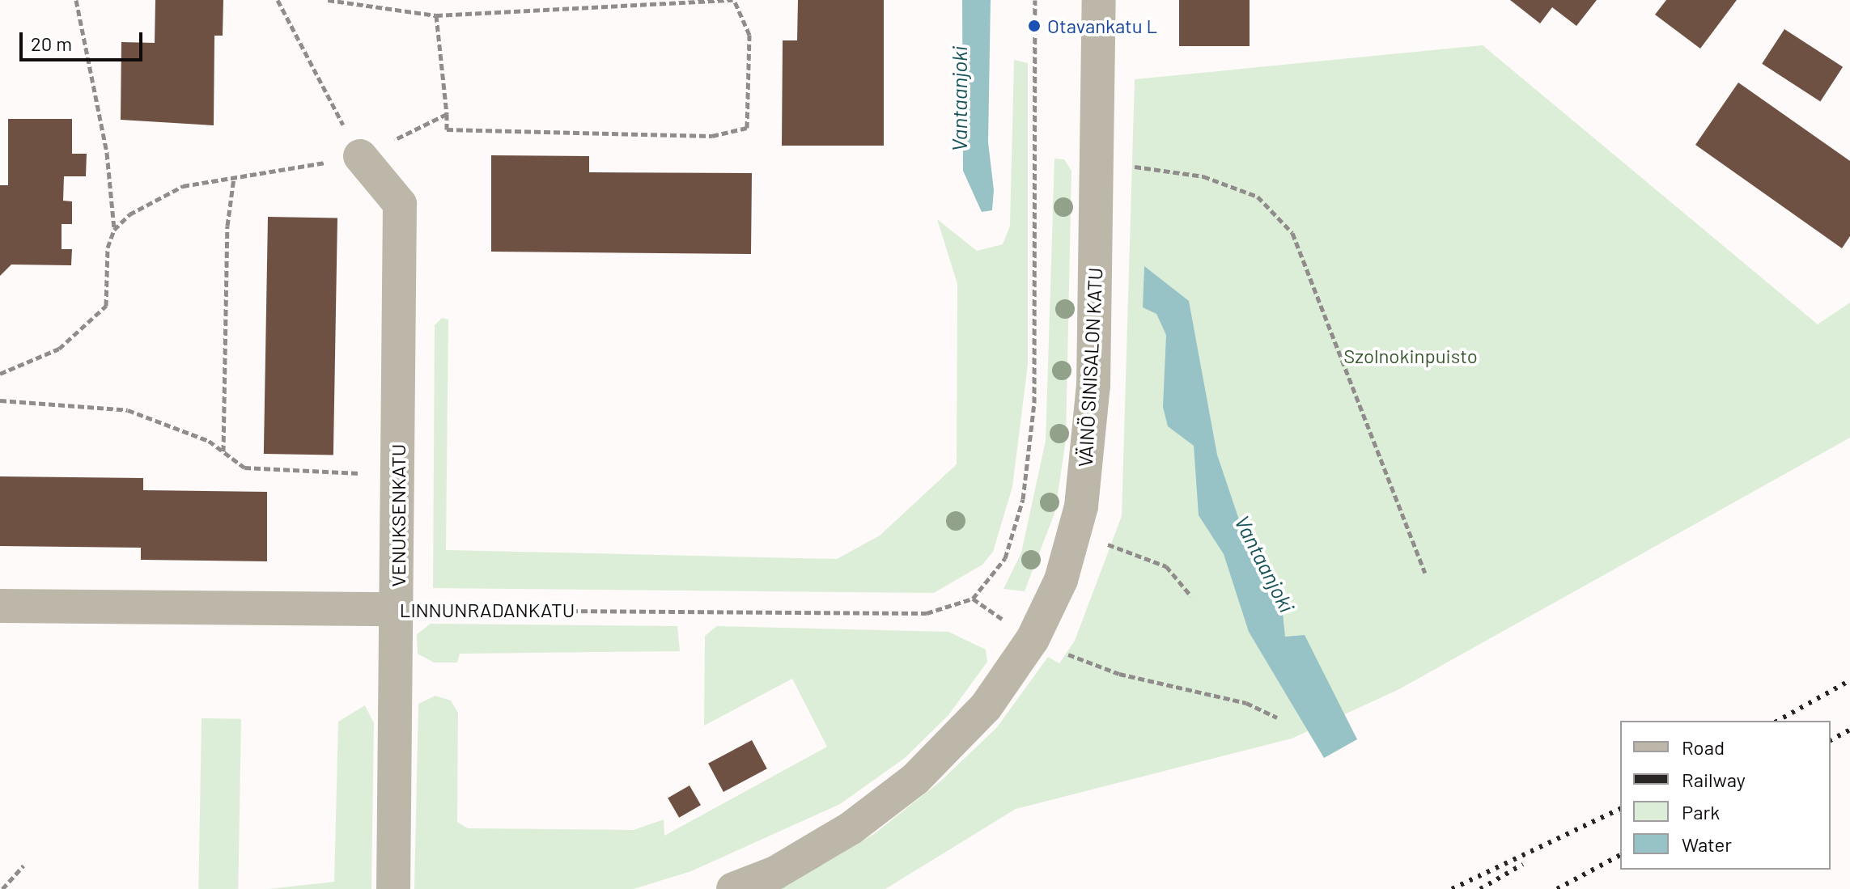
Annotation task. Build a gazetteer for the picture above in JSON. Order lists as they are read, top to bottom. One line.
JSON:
{"streets":{"street":["VÄINÖ SINISALON KATU","VENUKSENKATU","LINNUNRADANKATU"]},"crossings":[["VENUKSENKATU","LINNUNRADANKATU"]],"water":["Vantaanjoki"],"parks":["Szolnokinpuisto"],"places":["Otavankatu L"],"legend":["Road","Railway","Park","Water"],"scale_bar":"20 m"}
